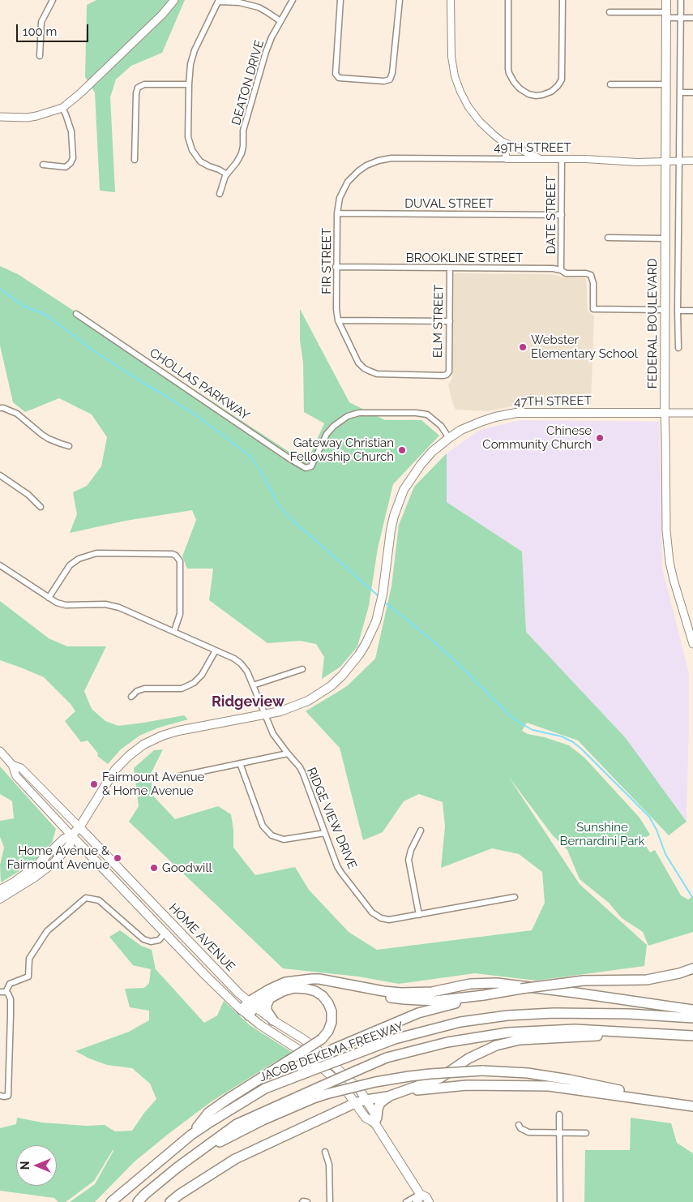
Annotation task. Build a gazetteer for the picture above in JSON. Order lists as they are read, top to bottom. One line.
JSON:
{"streets":{"highway":["JACOB DEKEMA FREEWAY"],"main road":["FEDERAL BOULEVARD","47TH STREET","HOME AVENUE"],"street":["DEATON DRIVE","49TH STREET","DUVAL STREET","DATE STREET","BROOKLINE STREET","FIR STREET","ELM STREET","CHOLLAS PARKWAY","RIDGE VIEW DRIVE"]},"crossings":[["49TH STREET","DATE STREET"],["49TH STREET","FIR STREET"],["49TH STREET","FEDERAL BOULEVARD"],["DUVAL STREET","DATE STREET"],["DUVAL STREET","FIR STREET"],["DATE STREET","BROOKLINE STREET"],["BROOKLINE STREET","FIR STREET"],["BROOKLINE STREET","ELM STREET"],["BROOKLINE STREET","FEDERAL BOULEVARD"],["FIR STREET","ELM STREET"],["FEDERAL BOULEVARD","47TH STREET"],["CHOLLAS PARKWAY","47TH STREET"],["47TH STREET","RIDGE VIEW DRIVE"],["47TH STREET","HOME AVENUE"]],"districts":["Ridgeview"],"parks":["Sunshine Bernardini Park"],"places":["Webster Elementary School","Chinese Community Church","Gateway Christian Fellowship Church","Fairmount Avenue & Home Avenue","Home Avenue & Fairmount Avenue","Goodwill"],"scale_bar":"100 m","north":"left"}
